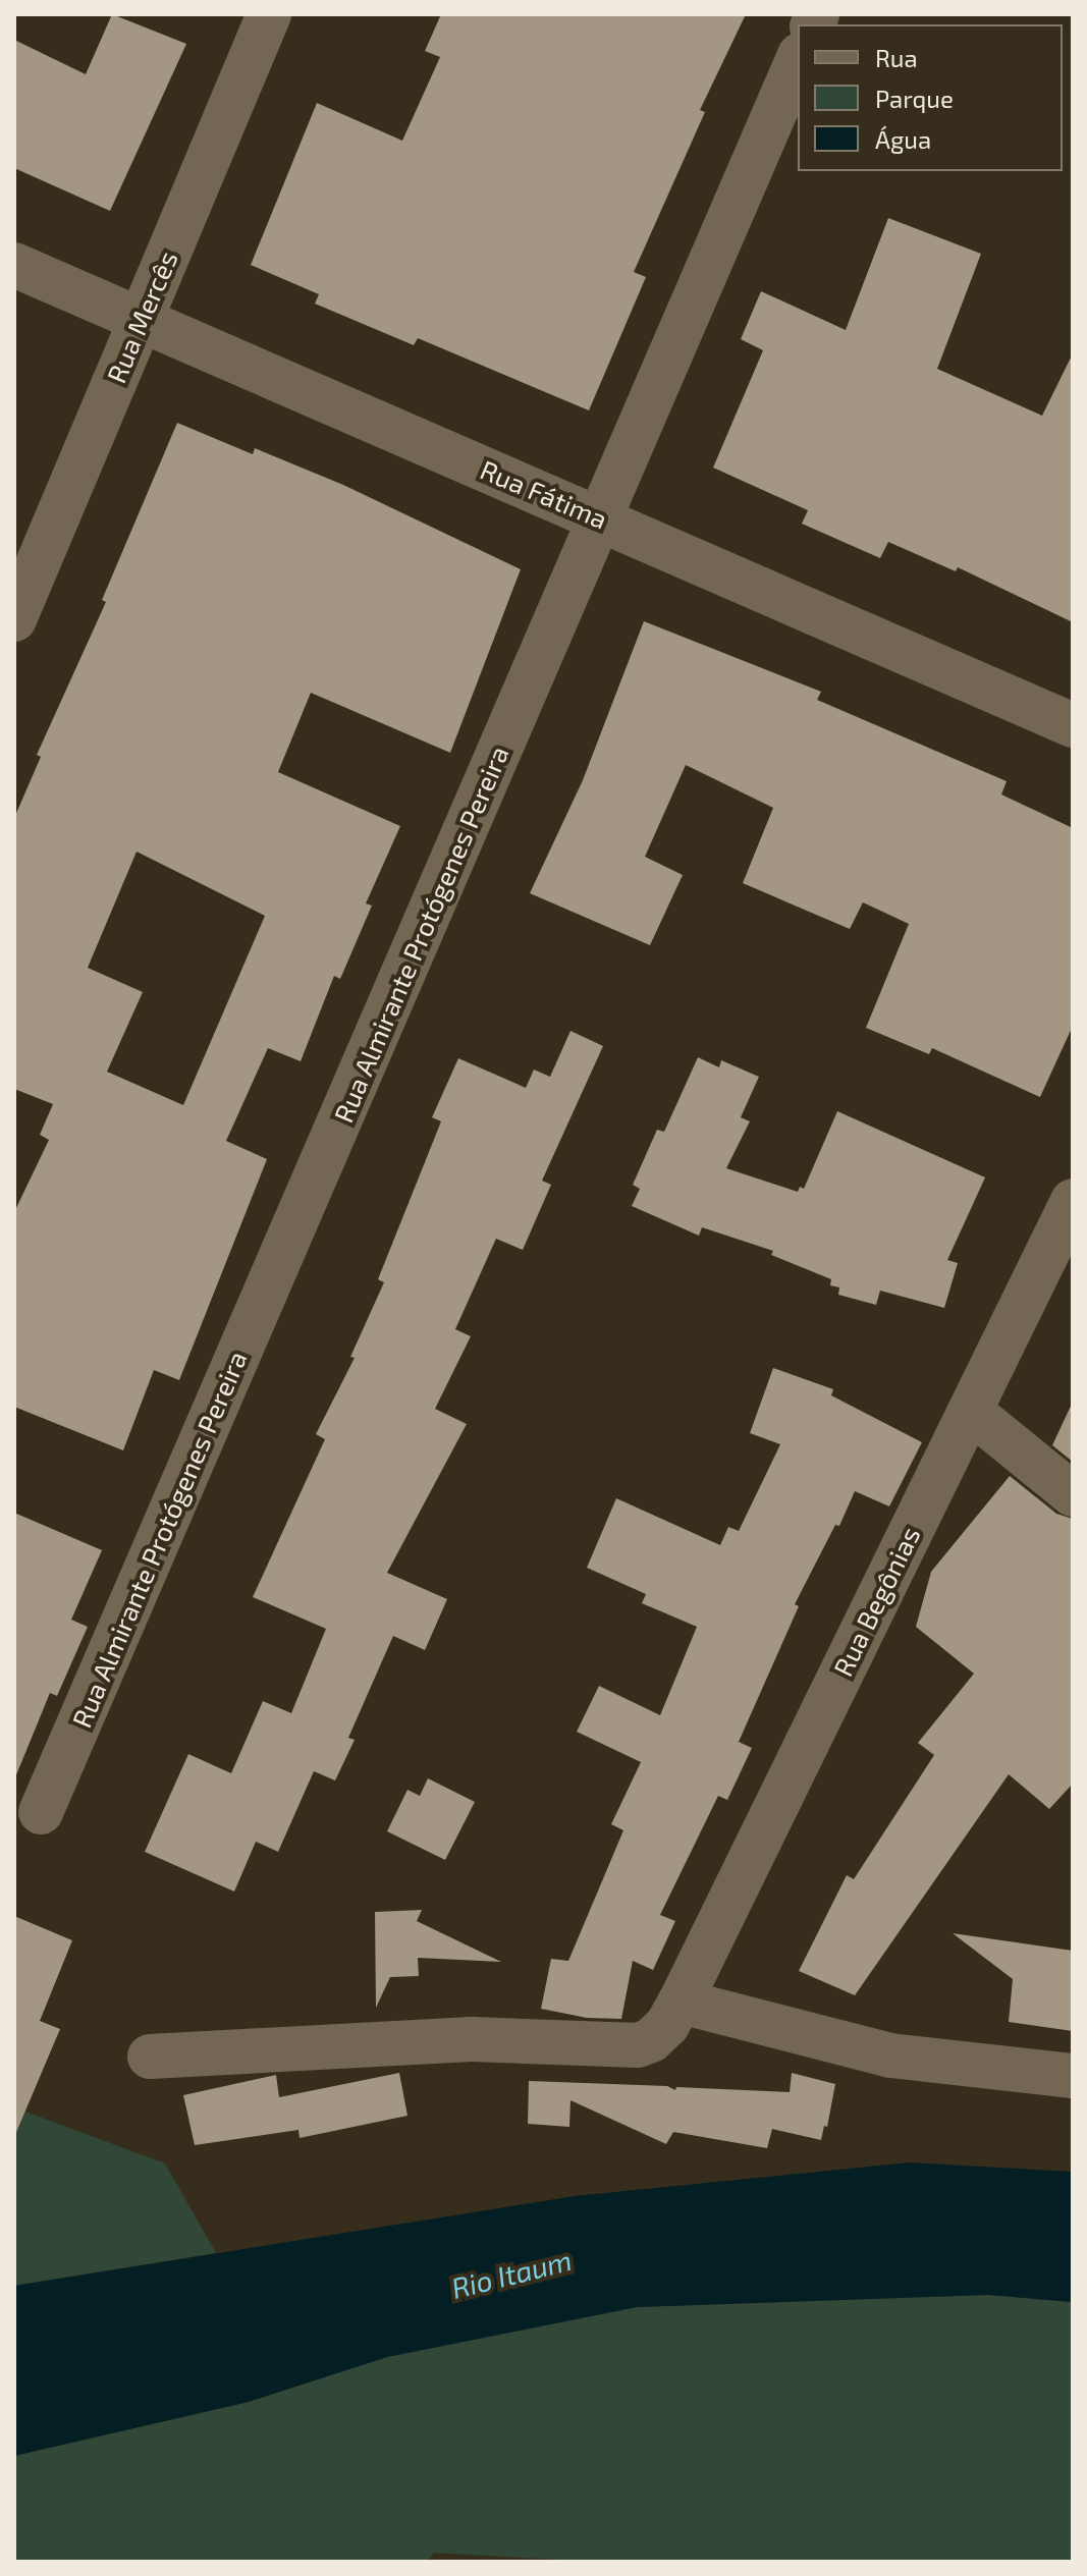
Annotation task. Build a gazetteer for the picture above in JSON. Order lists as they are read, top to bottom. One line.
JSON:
{"streets":{"street":["Rua Mercês","Rua Fátima","Rua Almirante Protógenes Pereira","Rua Begônias"]},"crossings":[["Rua Mercês","Rua Fátima"],["Rua Fátima","Rua Almirante Protógenes Pereira"]],"water":["Rio Itaum"],"legend":["Rua","Parque","Água"]}
